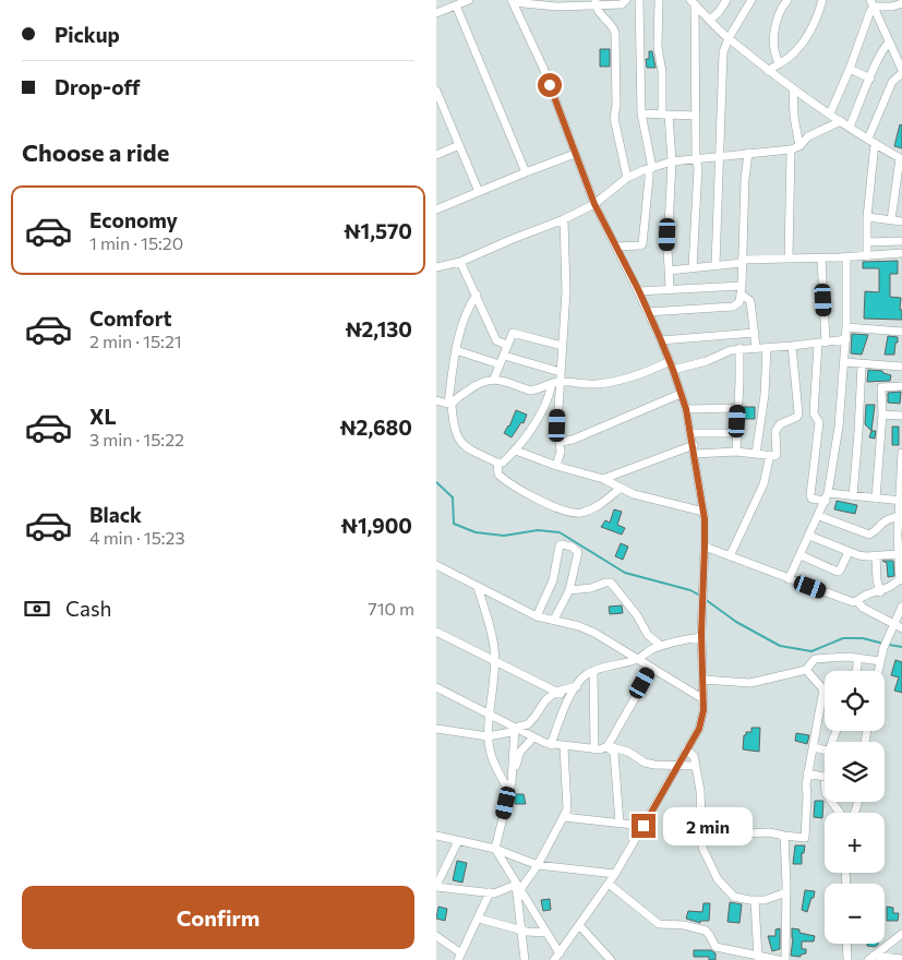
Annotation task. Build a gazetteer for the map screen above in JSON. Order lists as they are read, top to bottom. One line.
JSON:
{"page":{"banner":["Pickup","Drop-off"],"heading":"Choose a ride","list":[{"name":"Economy","note":"1 min · 15:20","value":"₦1,570"},{"name":"Comfort","note":"2 min · 15:21","value":"₦2,130"},{"name":"XL","note":"3 min · 15:22","value":"₦2,680"},{"name":"Black","note":"4 min · 15:23","value":"₦1,900"}],"pay":["Cash","710 m"],"map_buttons":["+","−"],"bubble":"2 min","buttons":"Confirm"}}
